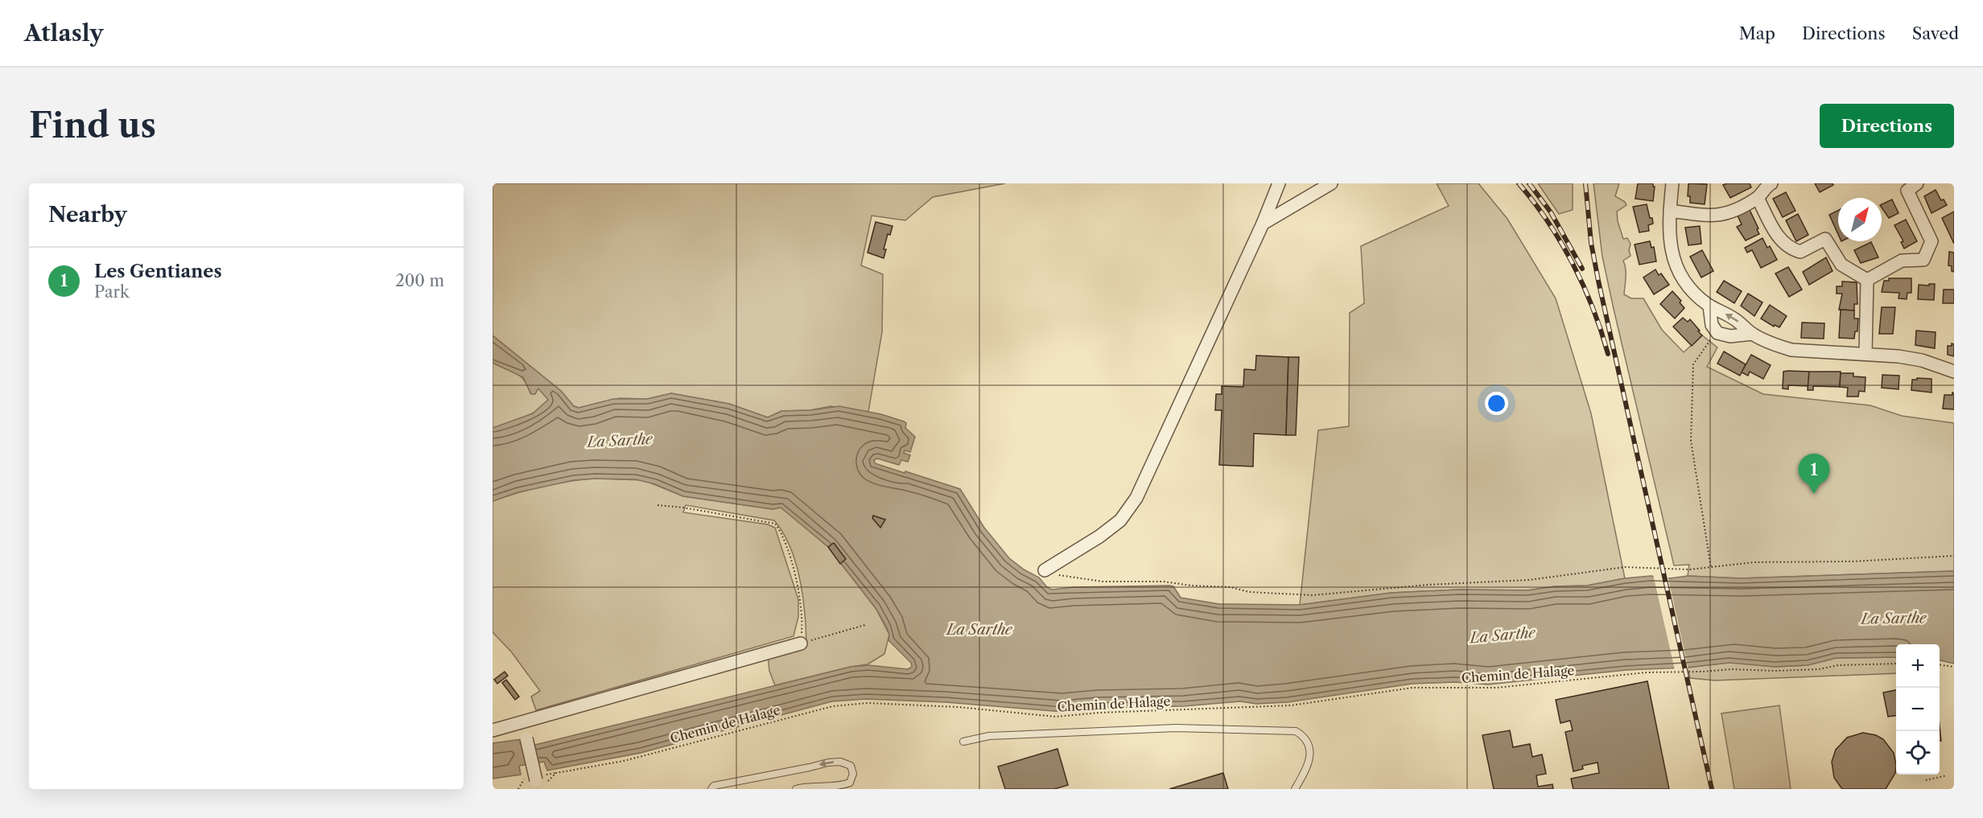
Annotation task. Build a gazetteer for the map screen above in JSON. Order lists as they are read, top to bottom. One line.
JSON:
{"streets":{"path":["Chemin de Halage"]},"water":["La Sarthe"],"north":"top right","page":{"header":"Atlasly","nav":["Map","Directions","Saved"],"buttons":"Directions","title":"Find us","heading":"Nearby","list":[{"mark":"1","name":"Les Gentianes","note":"Park","value":"200 m"}],"pins":"1","map_buttons":["+","−"]}}
